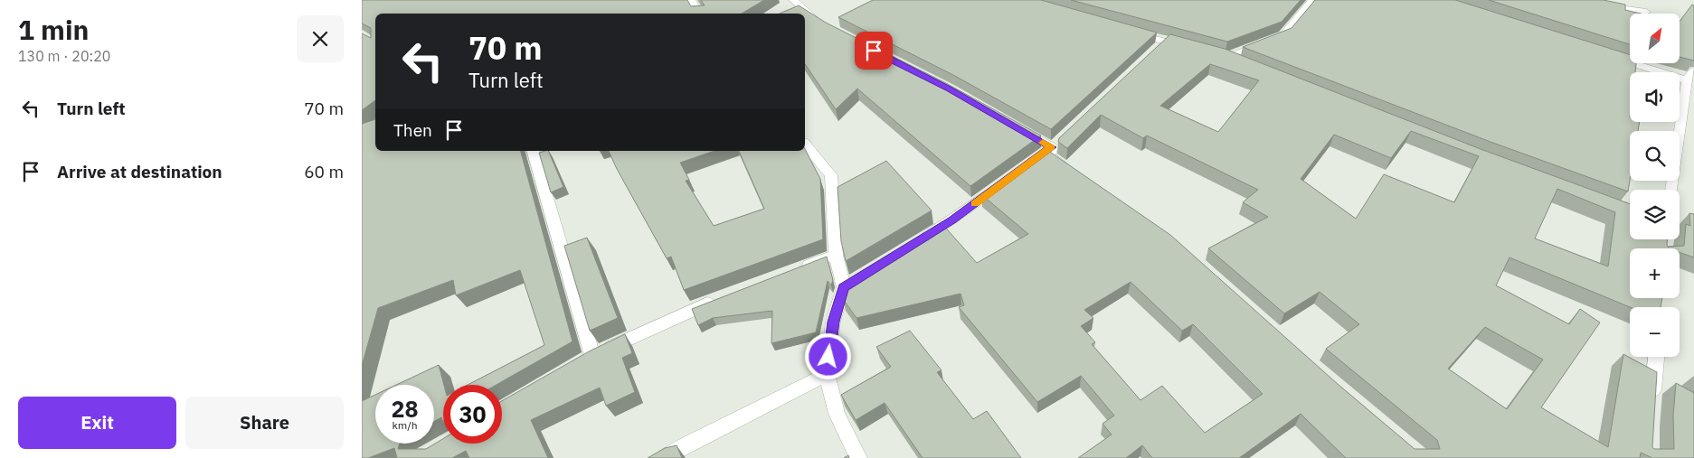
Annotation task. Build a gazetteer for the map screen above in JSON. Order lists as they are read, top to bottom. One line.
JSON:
{"north":"top right","page":{"heading":["1 min","130 m · 20:20"],"map_buttons":["+","−"],"turn":["70 m","Turn left"],"list":[{"name":"Turn left","value":"70 m"},{"name":"Arrive at destination","value":"60 m"}],"then":"Then","speed":"28 km/h","limit":"30","buttons":["Exit","Share"]}}
